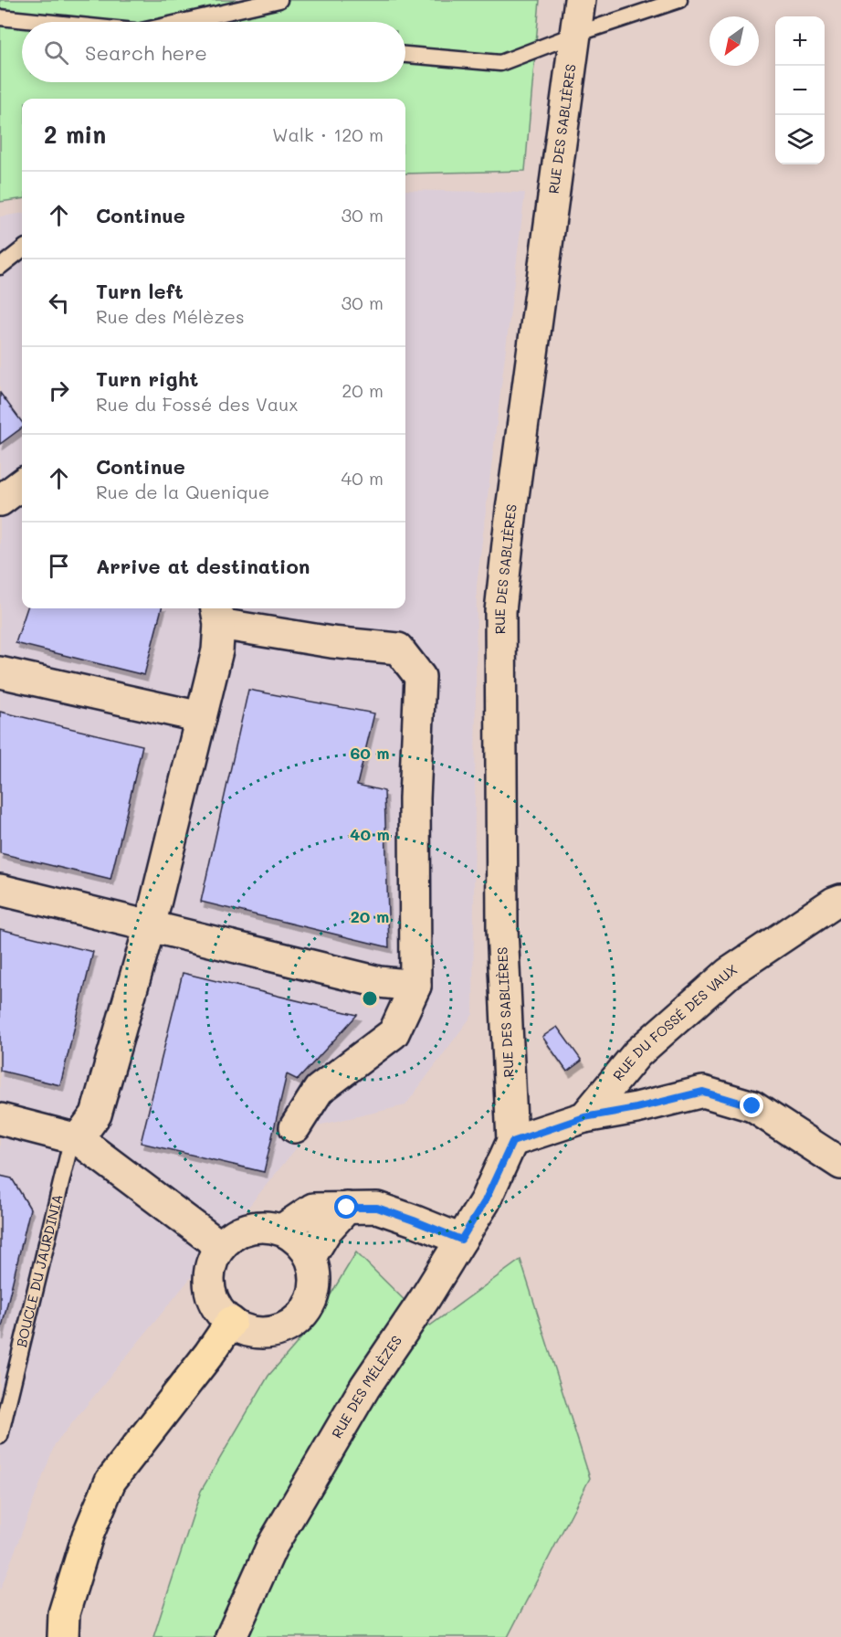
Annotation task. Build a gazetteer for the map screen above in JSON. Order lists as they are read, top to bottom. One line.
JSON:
{"streets":{"street":["RUE DES SABLIÈRES","RUE DU FOSSÉ DES VAUX","RUE DES MÉLÈZES"],"lane":["BOUCLE DU JAURDINIA"]},"crossings":[["RUE DES SABLIÈRES","RUE DES MÉLÈZES"]],"north":"bottom left","page":{"map_buttons":["+","−"],"search":"Search here","heading":["2 min","Walk · 120 m"],"list":[["Continue","30 m"],["Turn left","Rue des Mélèzes","30 m"],["Turn right","Rue du Fossé des Vaux","20 m"],["Continue","Rue de la Quenique","40 m"],"Arrive at destination"]},"rings":["60 m","40 m","20 m"]}
